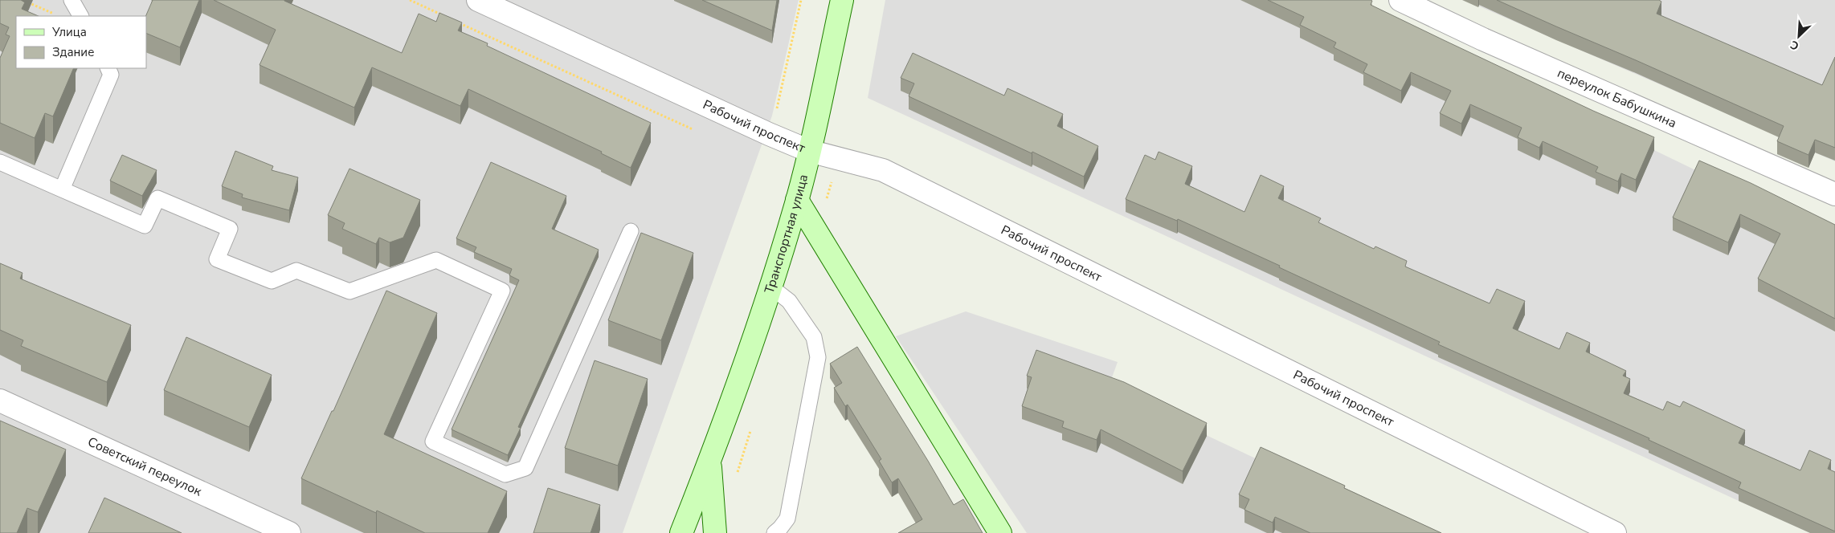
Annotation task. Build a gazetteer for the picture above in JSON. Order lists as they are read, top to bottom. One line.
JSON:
{"streets":{"main road":["Транспортная улица"],"street":["переулок Бабушкина","Рабочий проспект","Советский переулок"]},"crossings":[["Рабочий проспект","Транспортная улица"]],"legend":["Улица","Здание"],"north":"bottom left"}
